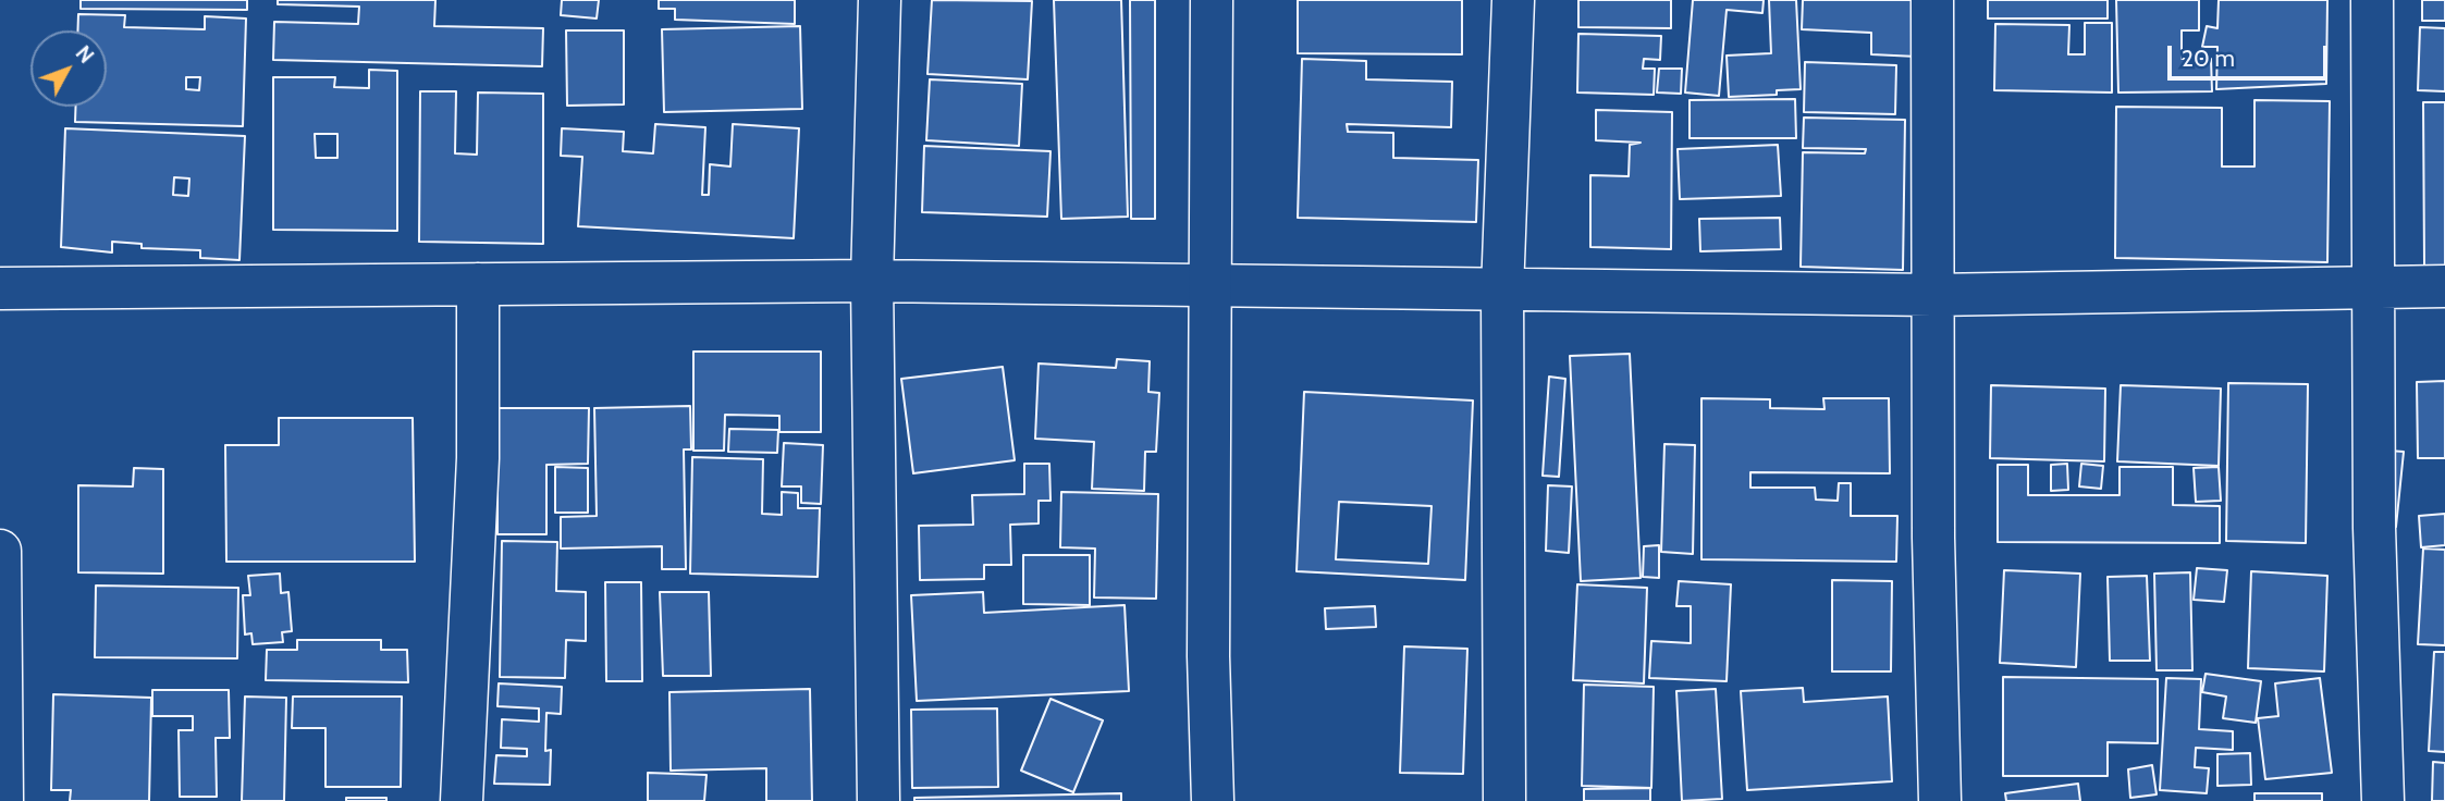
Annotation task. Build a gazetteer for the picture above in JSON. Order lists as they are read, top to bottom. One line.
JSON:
{"scale_bar":"20 m","north":"top right"}
